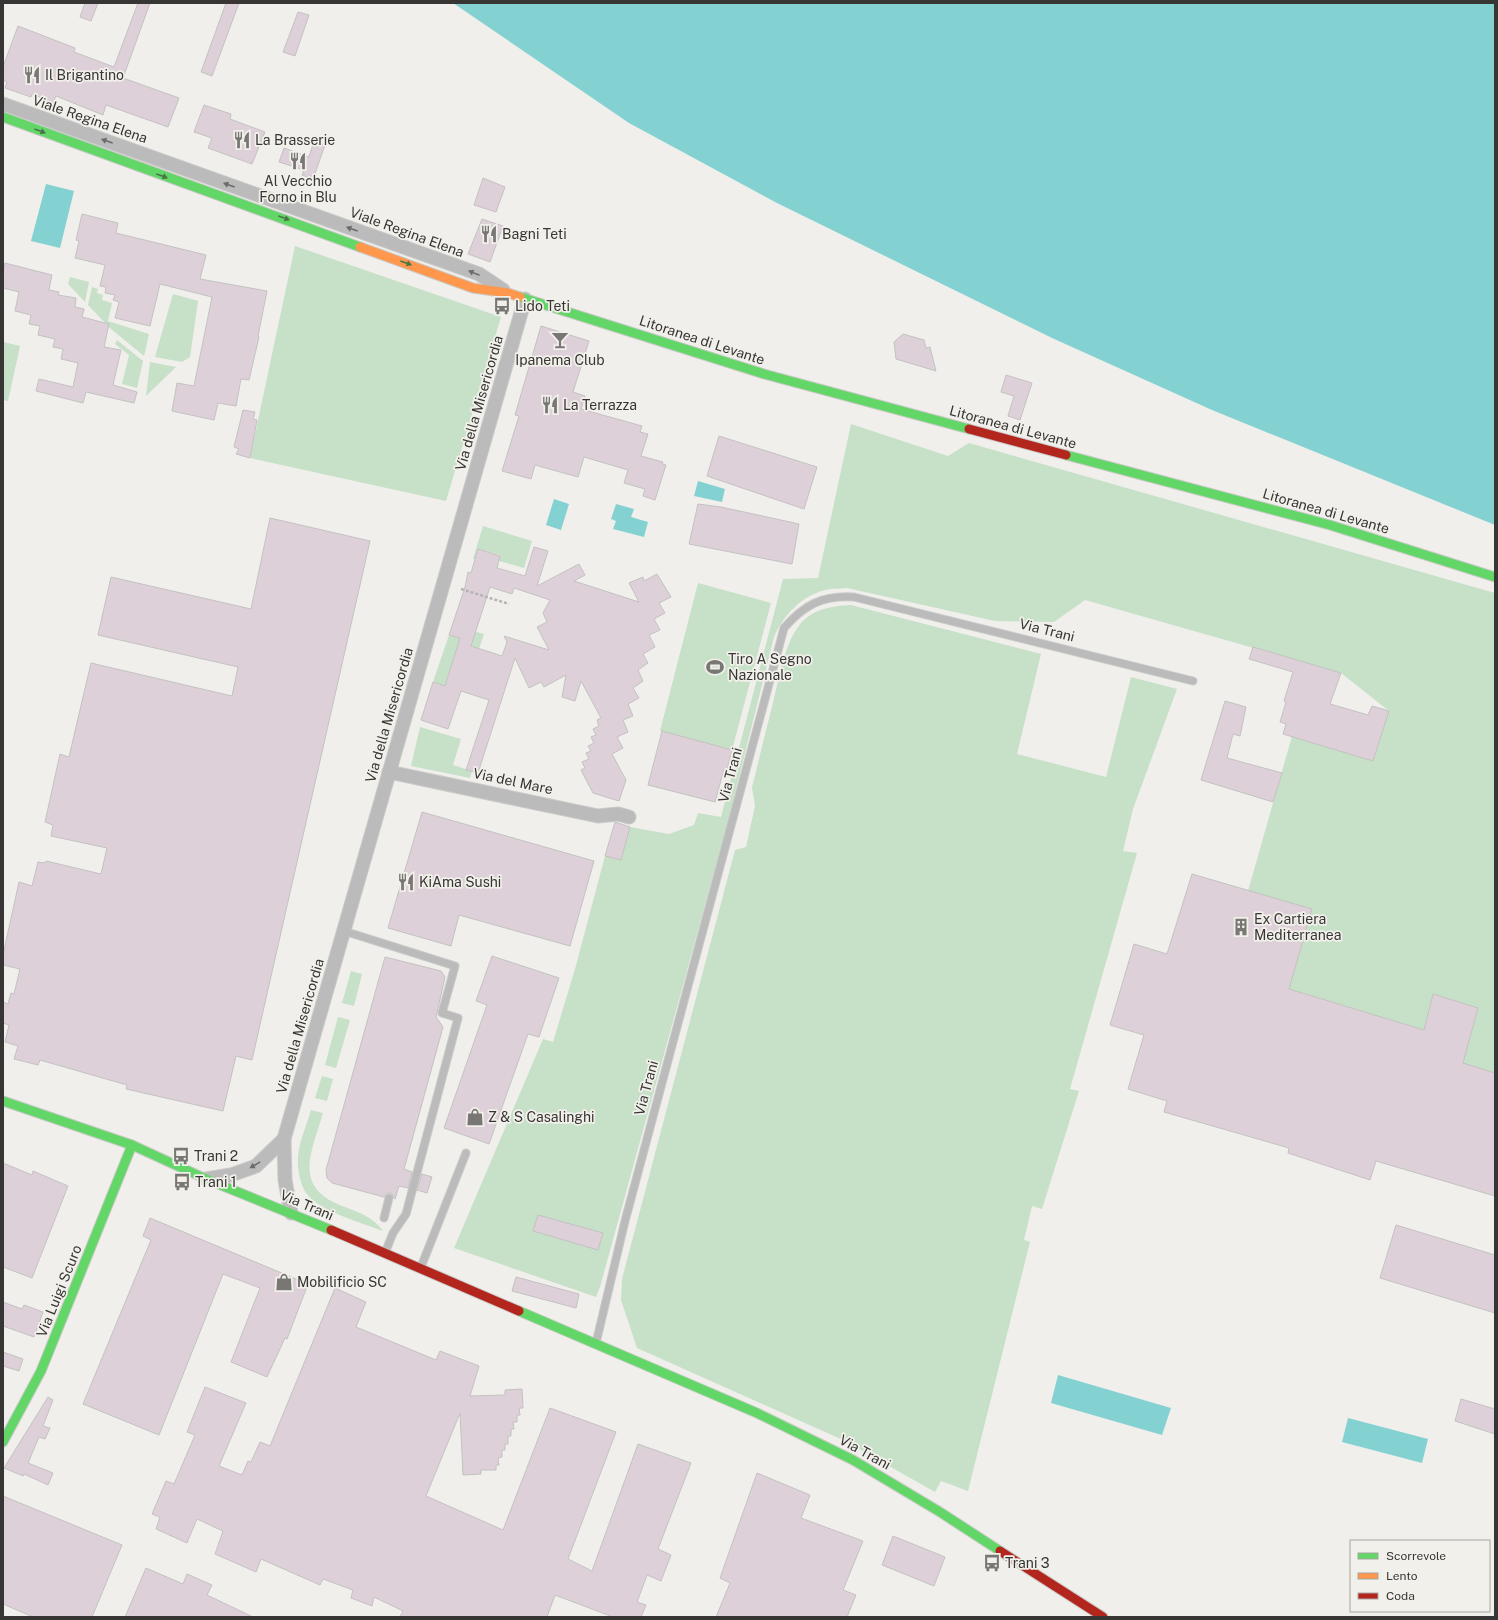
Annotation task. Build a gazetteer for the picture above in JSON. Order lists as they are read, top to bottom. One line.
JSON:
{"streets":{"street":["Viale Regina Elena","Litoranea di Levante","Via della Misericordia","Via Trani","Via del Mare","Via Luigi Scuro"]},"crossings":[["Viale Regina Elena","Litoranea di Levante"],["Viale Regina Elena","Via della Misericordia"],["Litoranea di Levante","Via della Misericordia"],["Via della Misericordia","Via Trani"],["Via della Misericordia","Via del Mare"],["Via Trani","Via Luigi Scuro"]],"places":{"restaurant":["Il Brigantino","La Brasserie","Al Vecchio Forno in Blu","Bagni Teti","La Terrazza","KiAma Sushi"],"bus stop":["Lido Teti","Trani 2","Trani 1","Trani 3"],"bar":["Ipanema Club"],"sports":["Tiro A Segno Nazionale"],"building":["Ex Cartiera Mediterranea"],"shop":["Z & S Casalinghi","Mobilificio SC"]},"legend":["Scorrevole","Lento","Coda"]}
